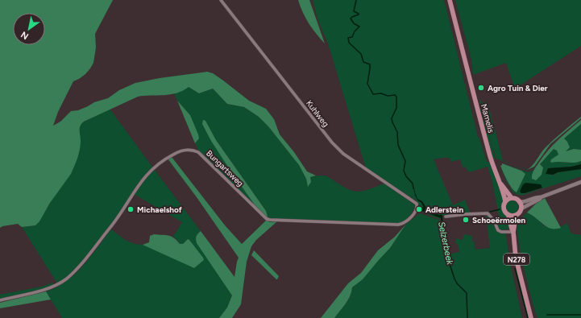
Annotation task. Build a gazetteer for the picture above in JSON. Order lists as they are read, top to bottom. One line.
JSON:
{"streets":{"main road":["Mamelis","N278"],"street":["Kuhlweg","Bungartsweg"]},"crossings":[["Kuhlweg","Bungartsweg"],["Mamelis","N278"]],"water":["Selzerbeek"],"places":["Agro Tuin & Dier","Michaelshof","Adlerstein","Schoeërmolen"],"north":"bottom left"}
